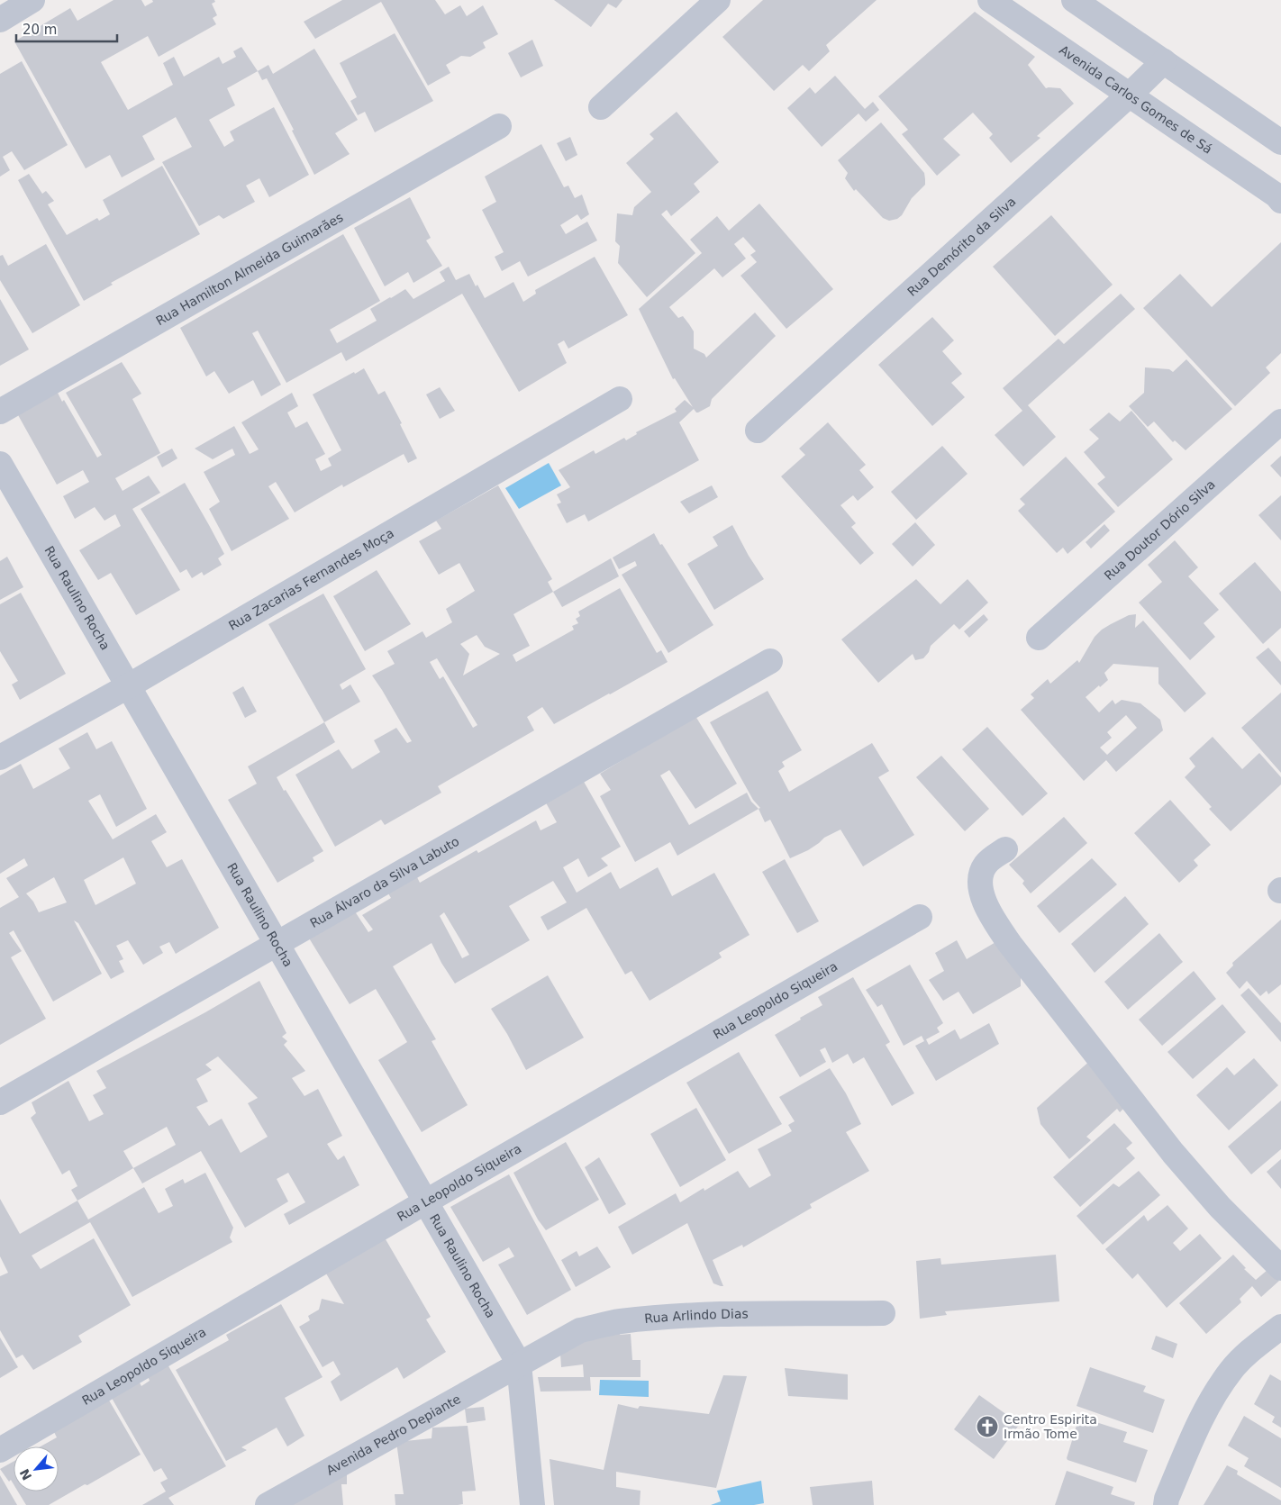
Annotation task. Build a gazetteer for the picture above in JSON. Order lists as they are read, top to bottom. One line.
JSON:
{"streets":{"street":["Avenida Carlos Gomes de Sá","Rua Demórito da Silva","Rua Hamilton Almeida Guimarães","Rua Doutor Dório Silva","Rua Zacarias Fernandes Moça","Rua Raulino Rocha","Rua Álvaro da Silva Labuto","Rua Leopoldo Siqueira","Rua Arlindo Dias","Avenida Pedro Depiante"]},"crossings":[["Avenida Carlos Gomes de Sá","Rua Demórito da Silva"],["Rua Zacarias Fernandes Moça","Rua Raulino Rocha"],["Rua Raulino Rocha","Rua Álvaro da Silva Labuto"],["Rua Raulino Rocha","Rua Leopoldo Siqueira"],["Rua Raulino Rocha","Rua Arlindo Dias"],["Rua Raulino Rocha","Avenida Pedro Depiante"],["Rua Arlindo Dias","Avenida Pedro Depiante"]],"places":{"church":["Centro Espirita Irmão Tome"]},"scale_bar":"20 m","north":"bottom left"}
